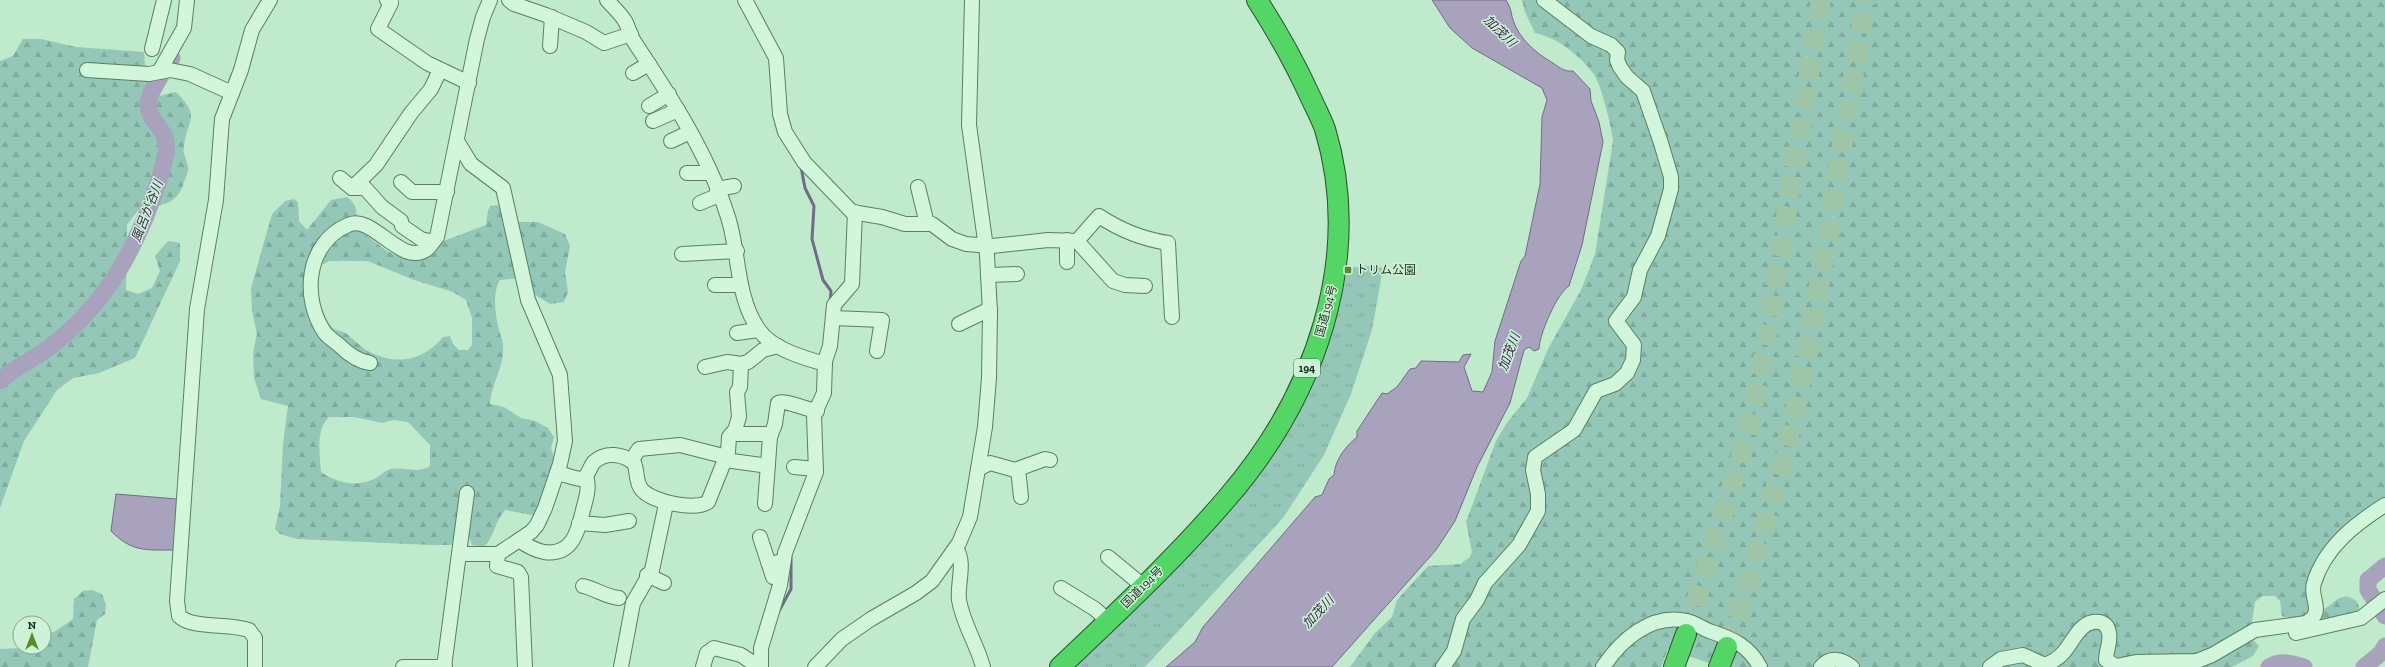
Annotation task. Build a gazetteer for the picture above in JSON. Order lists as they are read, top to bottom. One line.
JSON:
{"streets":{"highway":["国道194号","194"]},"water":["加茂川","風呂が谷川"],"places":{"transit":["トリム公園"]},"north":"top"}
